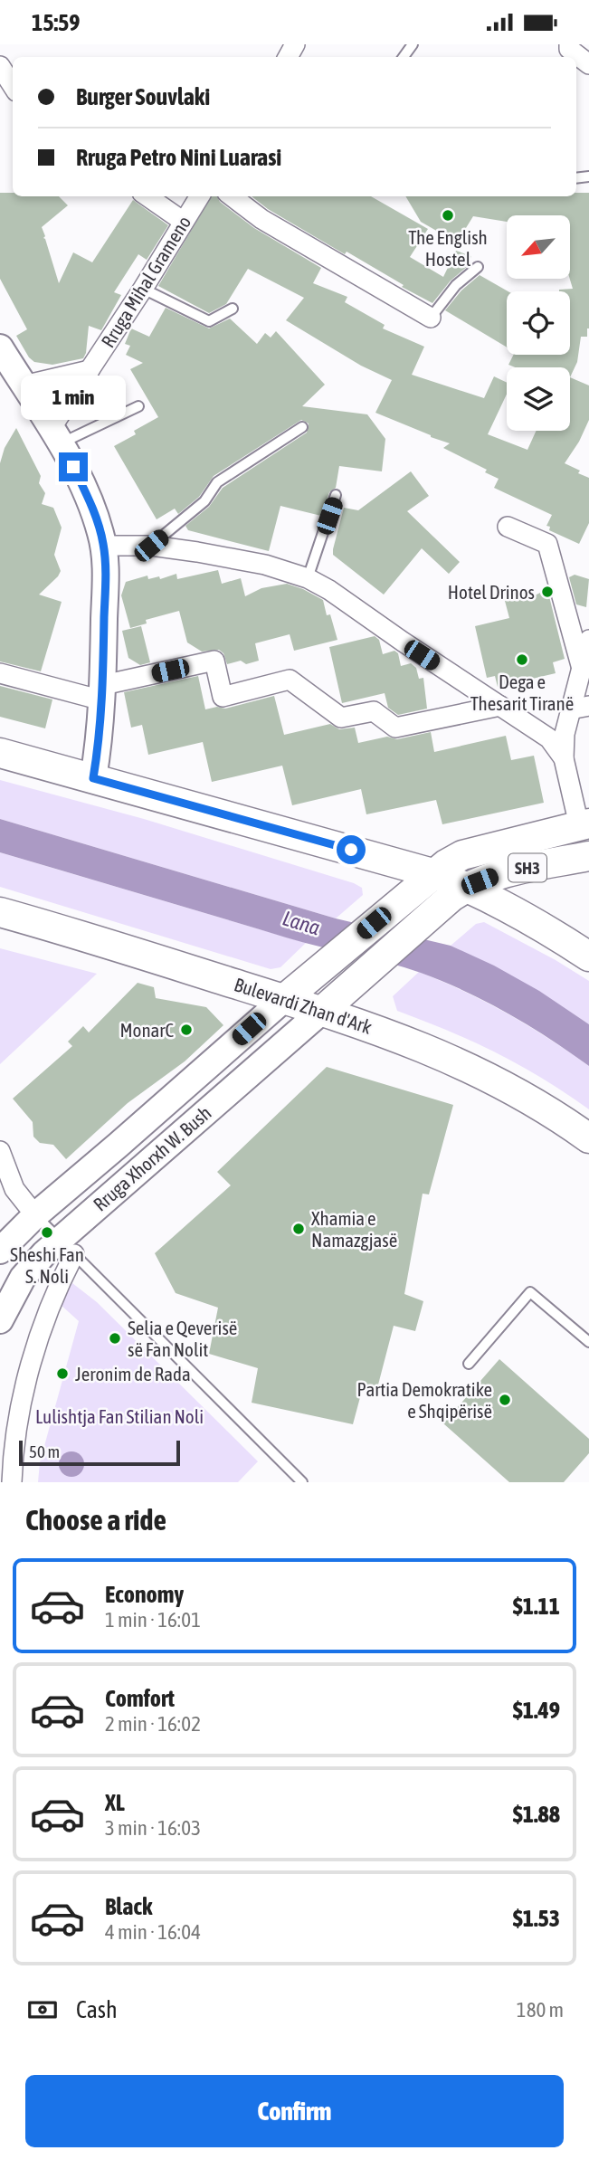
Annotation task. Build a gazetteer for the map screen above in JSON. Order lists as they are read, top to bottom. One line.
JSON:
{"streets":{"main road":["SH3","Bulevardi Zhan d'Ark","Rruga Xhorxh W. Bush"],"street":["Rruga Mihal Grameno"]},"crossings":[["SH3","Bulevardi Zhan d'Ark"],["SH3","Rruga Xhorxh W. Bush"],["Bulevardi Zhan d'Ark","Rruga Xhorxh W. Bush"]],"water":["Lana"],"parks":["Lulishtja Fan Stilian Noli"],"places":["The English Hostel","Hotel Drinos","Dega e Thesarit Tiranë","MonarC","Xhamia e Namazgjasë","Sheshi Fan S. Noli","Selia e Qeverisë së Fan Nolit","Jeronim de Rada","Partia Demokratike e Shqipërisë"],"scale_bar":"50 m","north":"bottom left","page":{"status":"15:59","banner":["Burger Souvlaki","Rruga Petro Nini Luarasi"],"bubble":"1 min","scale":"50 m","heading":"Choose a ride","list":[{"name":"Economy","note":"1 min · 16:01","value":"$1.11"},{"name":"Comfort","note":"2 min · 16:02","value":"$1.49"},{"name":"XL","note":"3 min · 16:03","value":"$1.88"},{"name":"Black","note":"4 min · 16:04","value":"$1.53"}],"pay":["Cash","180 m"],"buttons":"Confirm"}}
